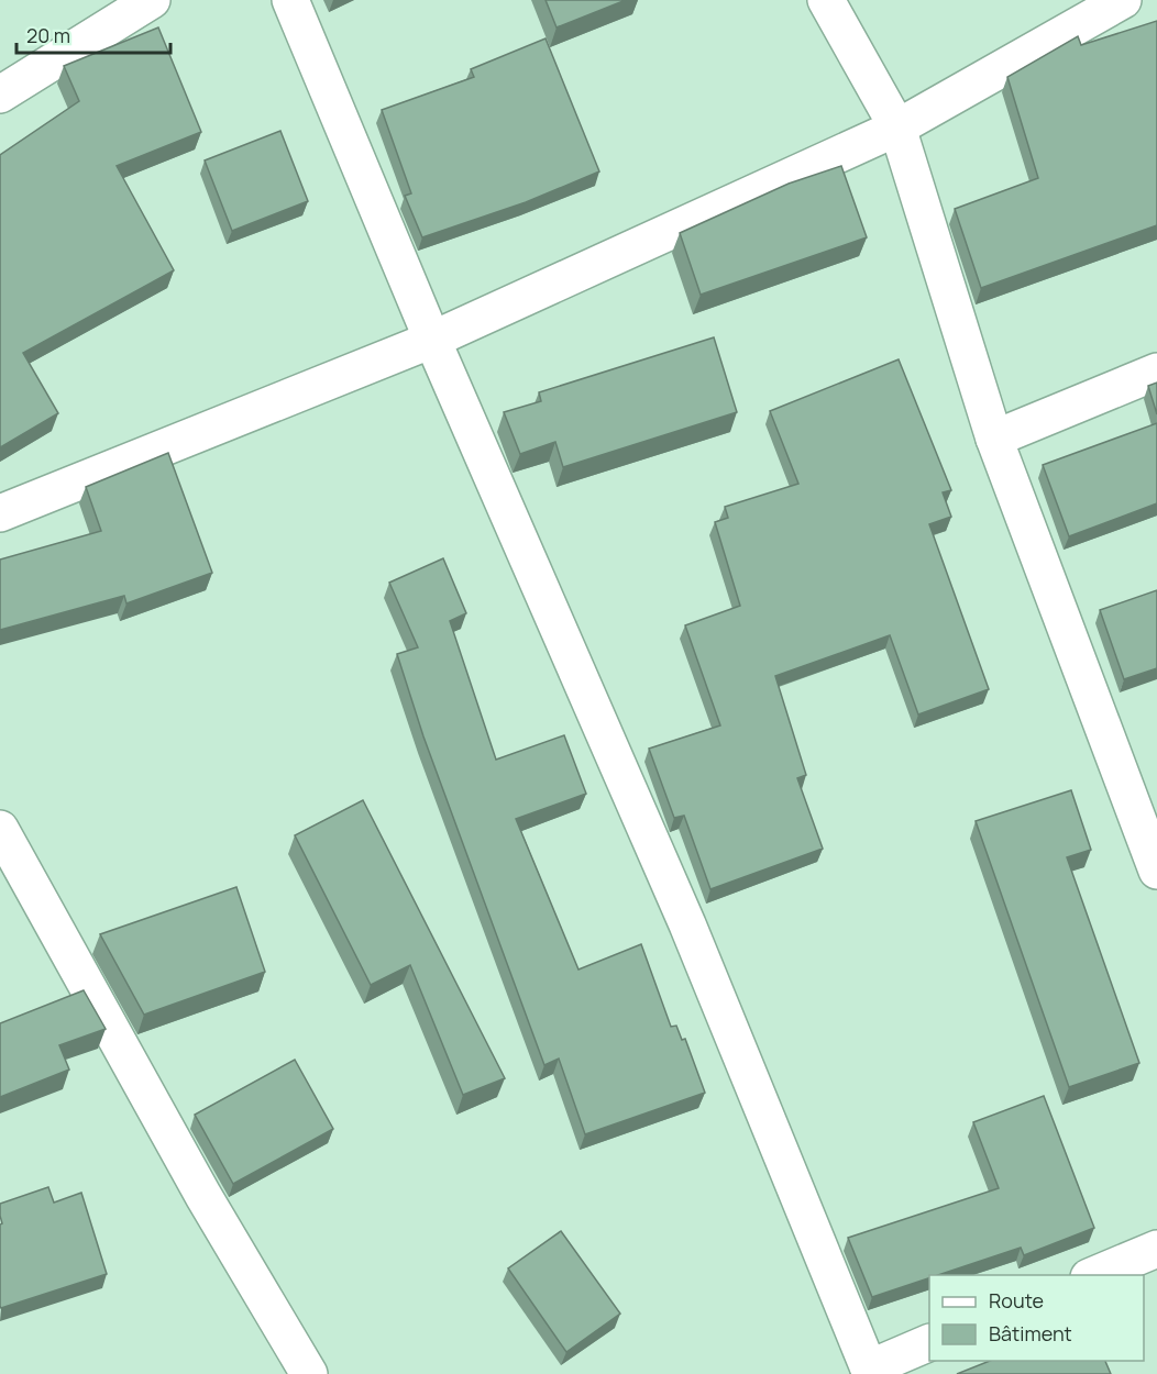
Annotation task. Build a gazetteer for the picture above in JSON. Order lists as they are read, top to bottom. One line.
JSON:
{"legend":["Route","Bâtiment"],"scale_bar":"20 m"}
